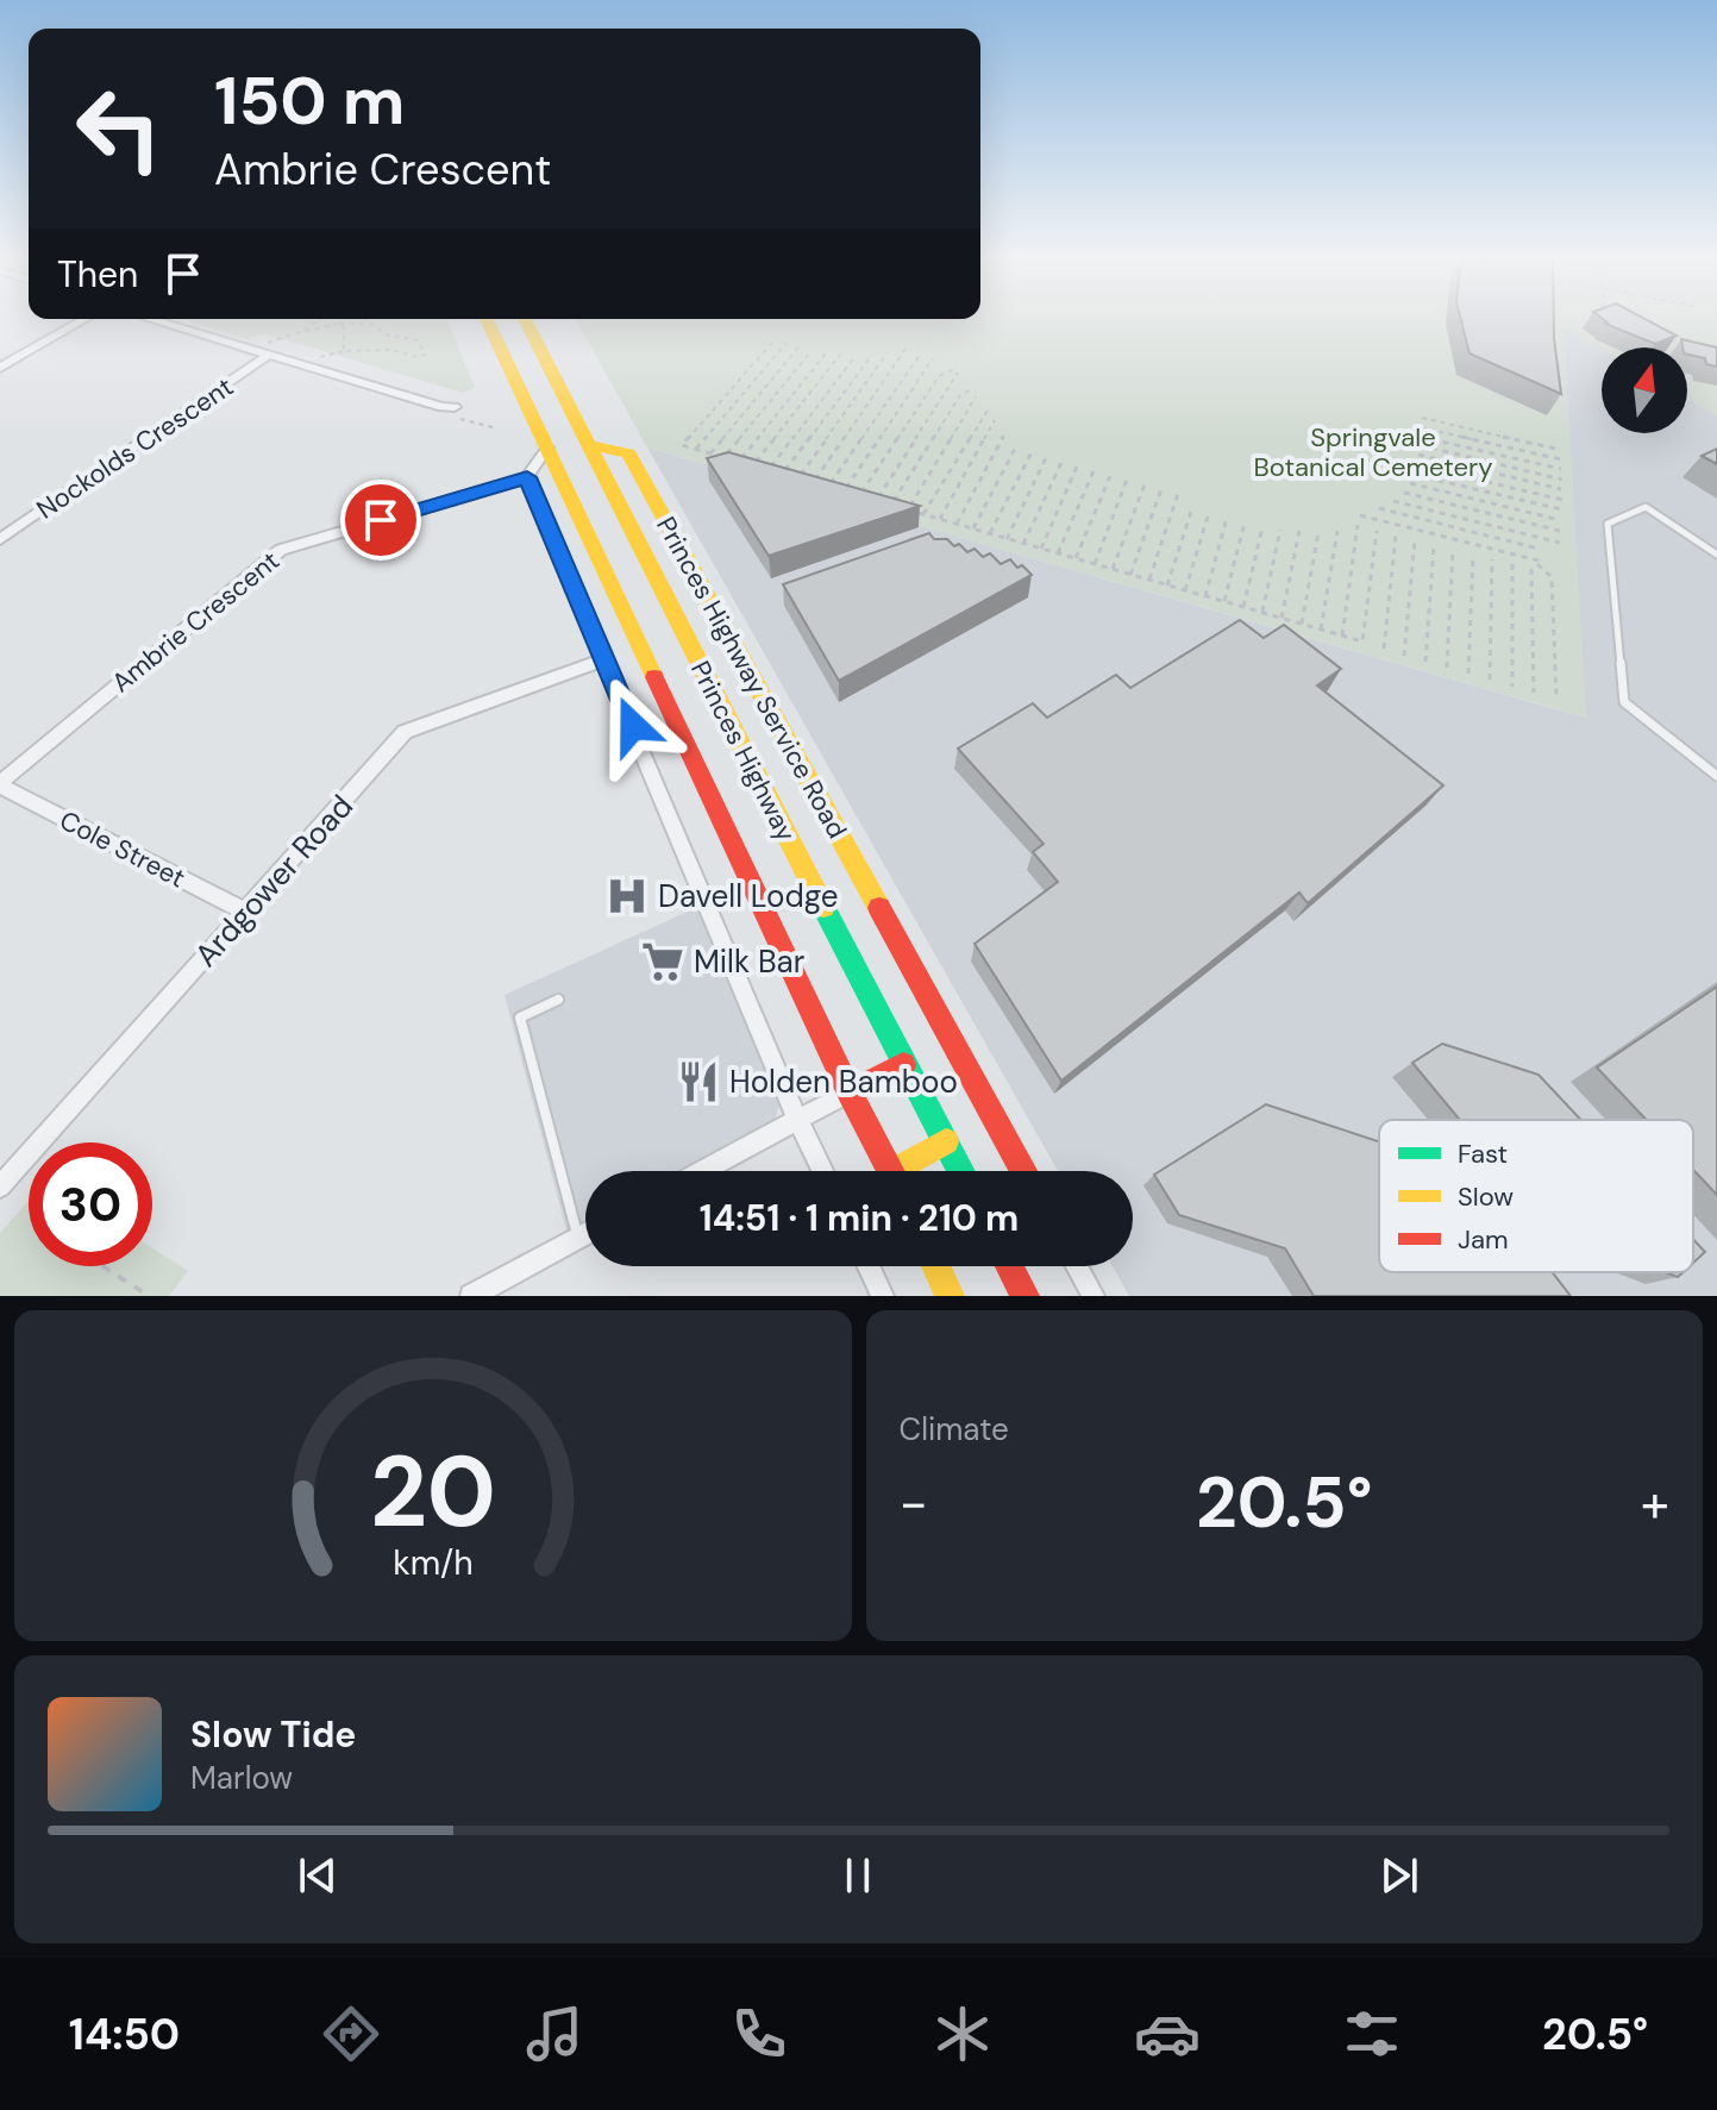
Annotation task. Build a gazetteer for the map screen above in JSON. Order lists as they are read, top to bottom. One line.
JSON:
{"streets":{"main road":["Princes Highway Service Road","Princes Highway"],"street":["Nockolds Crescent","Ambrie Crescent","Cole Street","Ardgower Road"]},"crossings":[["Ambrie Crescent","Cole Street"],["Princes Highway Service Road","Princes Highway"],["Cole Street","Ardgower Road"]],"parks":["Springvale Botanical Cemetery"],"places":{"hospital":["Davell Lodge"],"supermarket":["Milk Bar"],"restaurant":["Holden Bamboo"]},"legend":["Fast","Slow","Jam"],"north":"top","page":{"turn":["150 m","Ambrie Crescent"],"then":"Then","limit":"30","trip":"14:51 · 1 min · 210 m","tile":"Climate","heat":["−","20.5°","+"],"song":["Slow Tide","Marlow"],"tabs":["14:50","20.5°"],"gauge":["20","km/h"]}}
